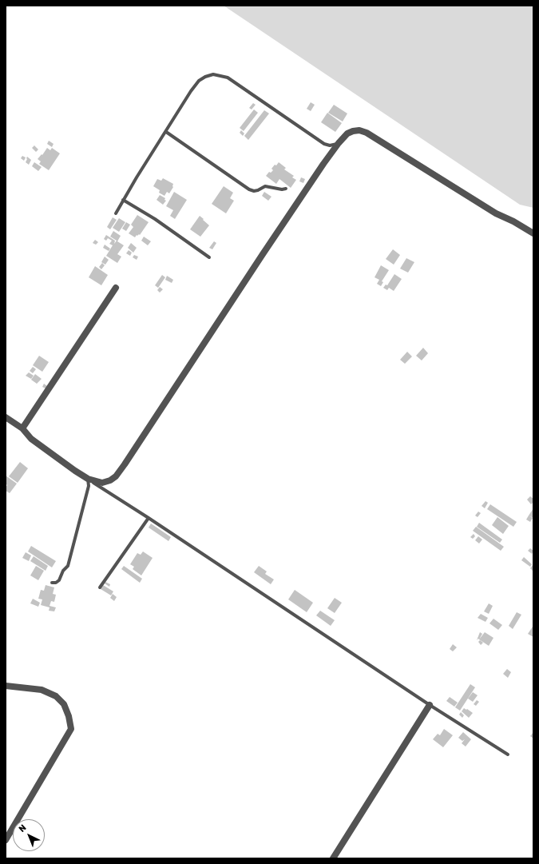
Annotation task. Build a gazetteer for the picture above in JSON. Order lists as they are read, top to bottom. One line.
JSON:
{"north":"top left"}
